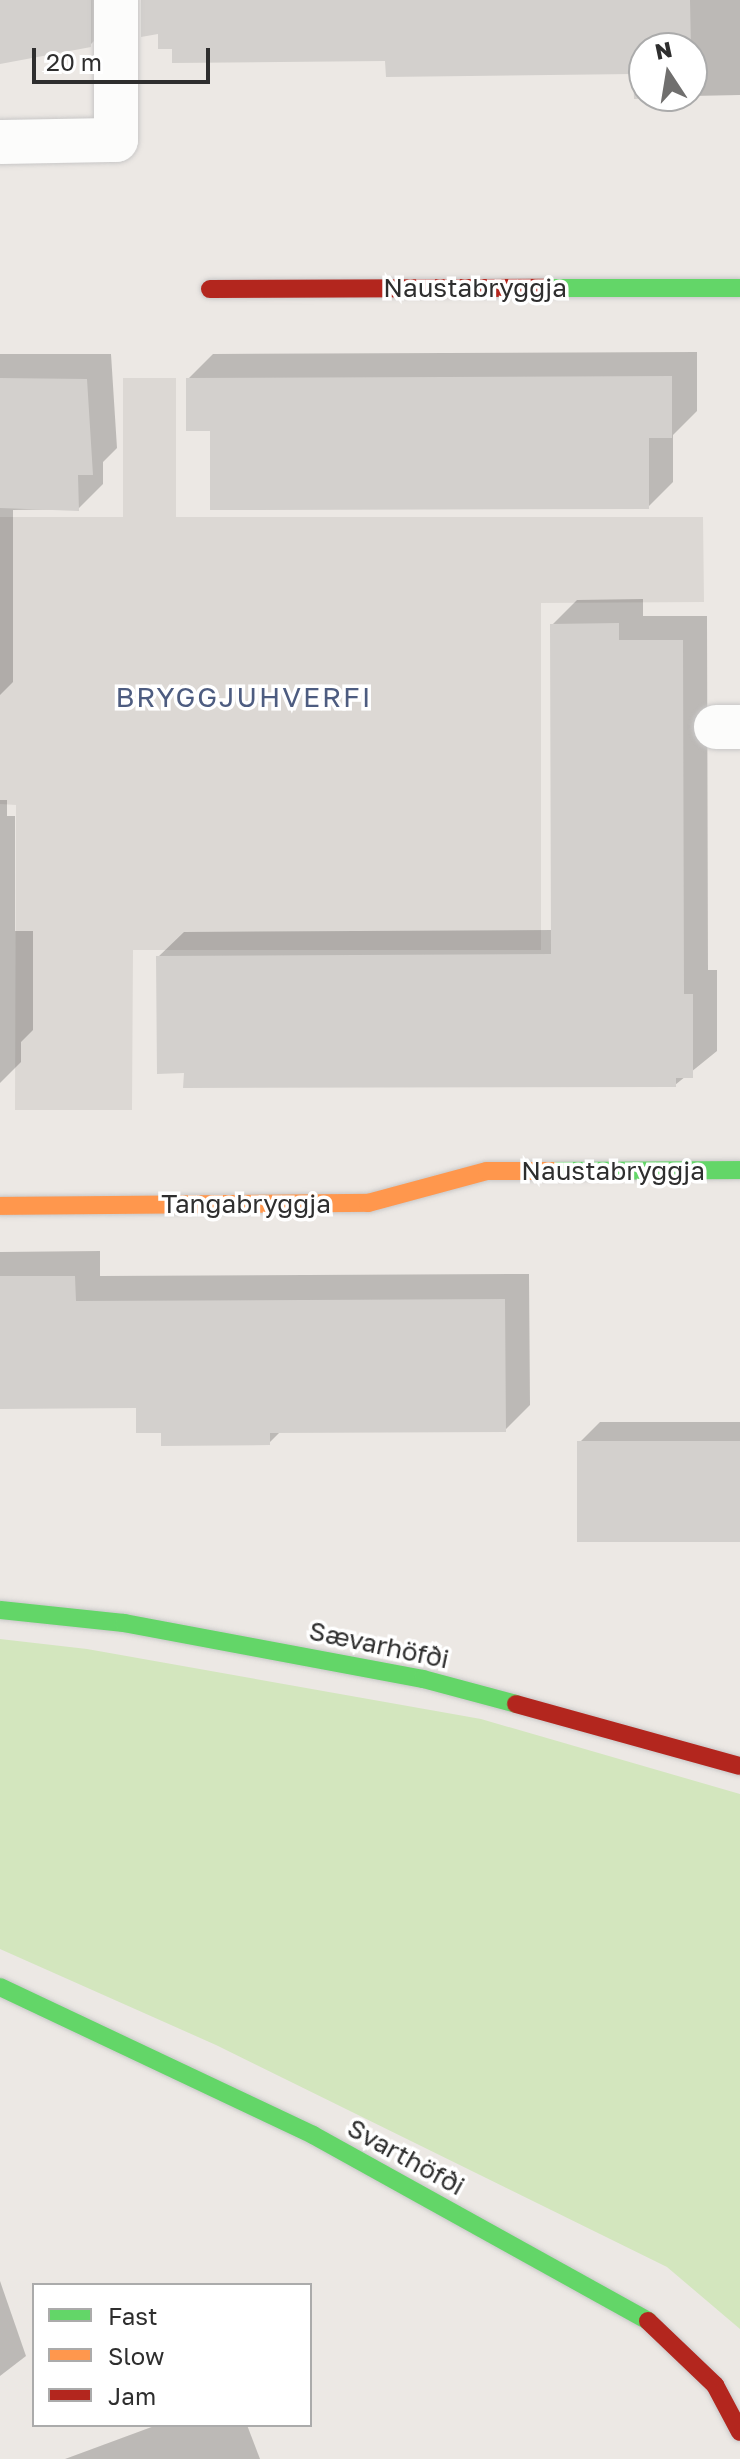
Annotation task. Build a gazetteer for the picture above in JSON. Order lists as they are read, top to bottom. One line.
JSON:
{"streets":{"street":["Naustabryggja","Tangabryggja","Sævarhöfði","Svarthöfði"]},"crossings":[["Naustabryggja","Tangabryggja"]],"districts":["BRYGGJUHVERFI"],"legend":["Fast","Slow","Jam"],"scale_bar":"20 m","north":"top"}
